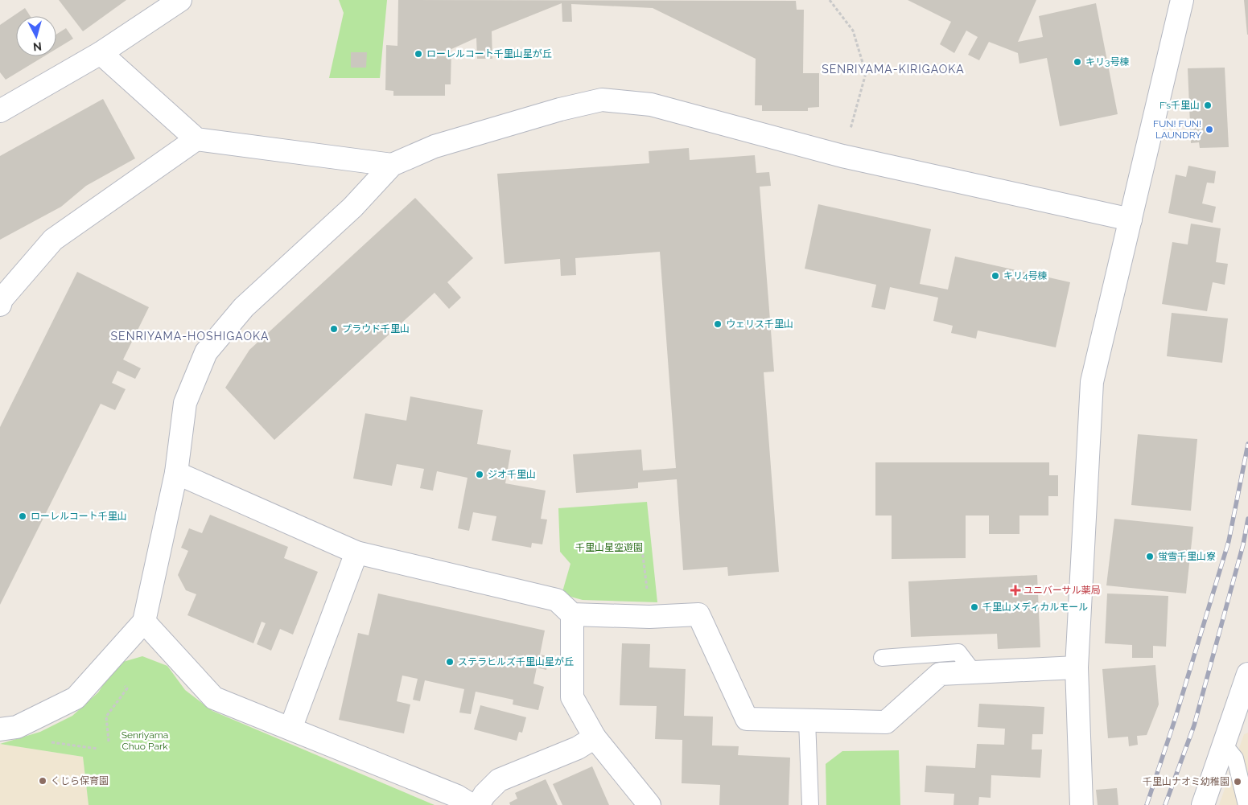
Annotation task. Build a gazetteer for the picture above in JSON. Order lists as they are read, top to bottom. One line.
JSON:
{"districts":["SENRIYAMA-KIRIGAOKA","SENRIYAMA-HOSHIGAOKA"],"parks":["千里山星空遊園","Senriyama Chuo Park"],"places":{"other":["ローレルコート千里山星が丘","キリ3号棟","F’s千里山","FUN! FUN! LAUNDRY","キリ4号棟","ウェリス千里山","プラウド千里山","ジオ千里山","ローレルコート千里山","蛍雪千里山寮","千里山メディカルモール","ステラヒルズ千里山星が丘","くじら保育園","千里山ナオミ幼稚園"],"health":["ユニバーサル薬局"]},"north":"bottom"}
